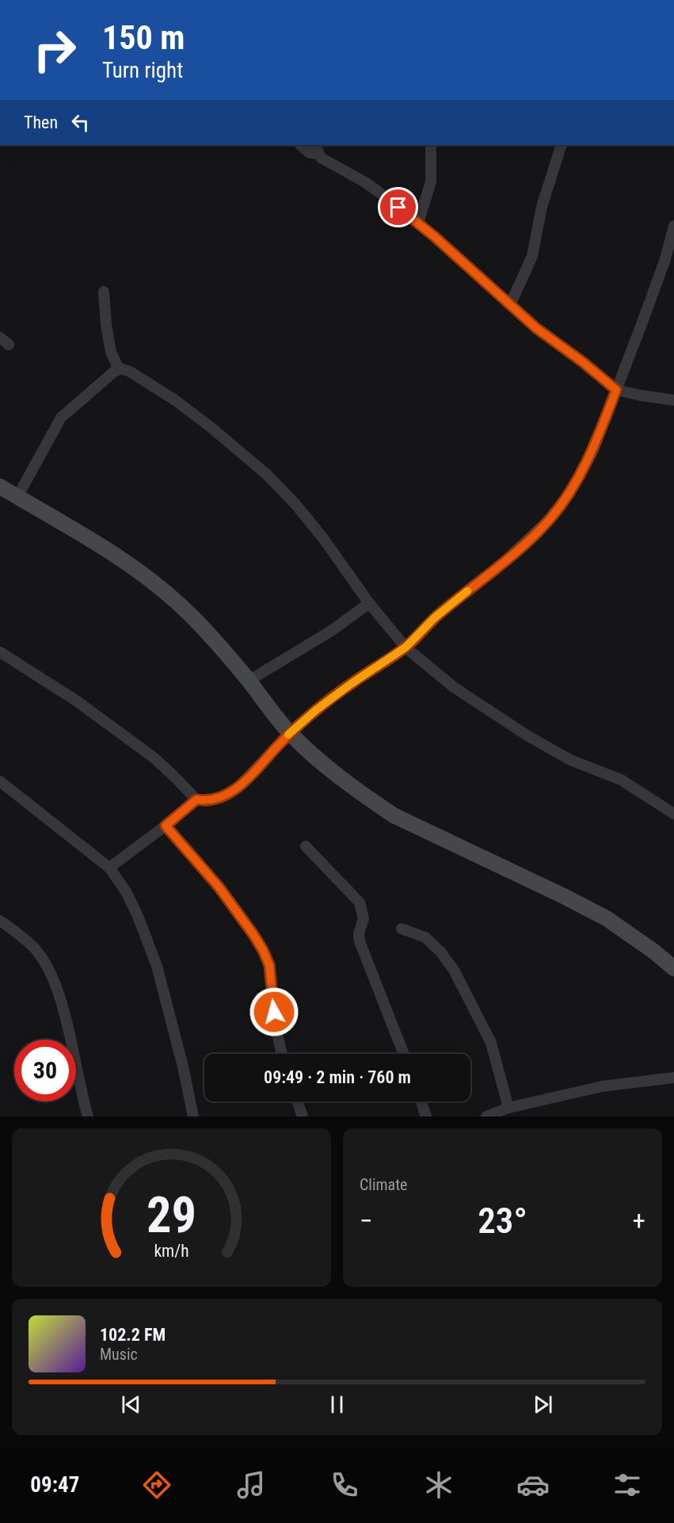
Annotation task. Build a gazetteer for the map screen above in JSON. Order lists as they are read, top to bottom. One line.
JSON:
{"page":{"turn":["150 m","Turn right"],"then":"Then","limit":"30","trip":"09:49 · 2 min · 760 m","tile":"Climate","heat":["−","23°","+"],"song":["102.2 FM","Music"],"tabs":"09:47","gauge":["29","km/h"]}}
